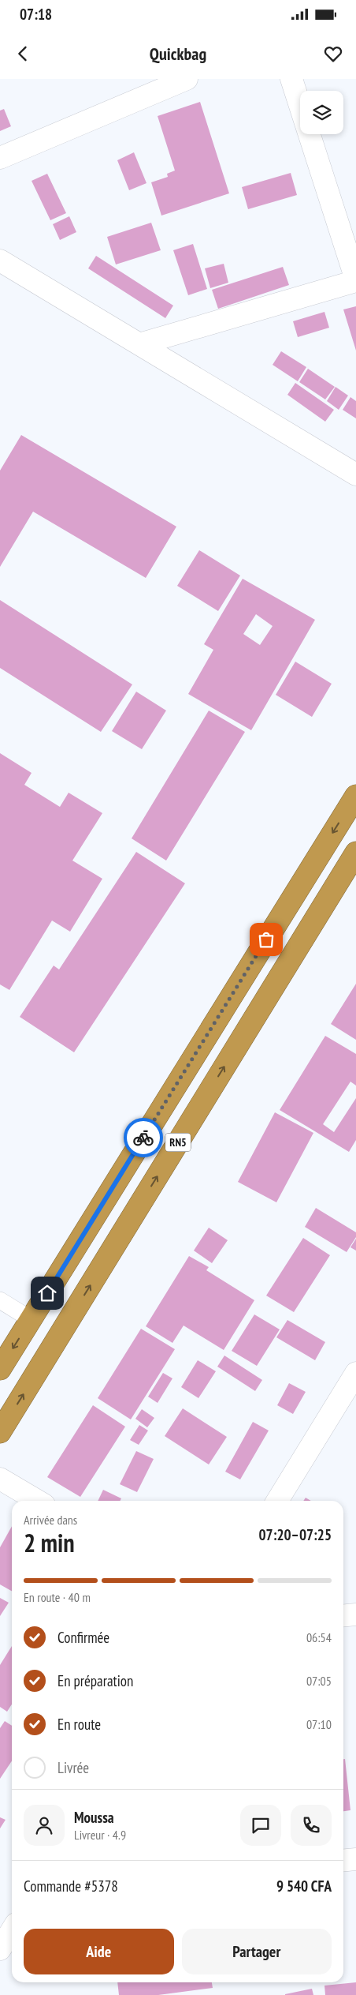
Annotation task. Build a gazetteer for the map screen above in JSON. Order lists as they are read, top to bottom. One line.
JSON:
{"streets":{"highway":["RN5"]},"page":{"status":"07:18","header":"Quickbag","heading":["2 min","Arrivée dans","07:20–07:25"],"panel":["Moussa","Livreur · 4.9","Commande #5378","9 540 CFA"],"bar":"En route · 40 m","list":[["Confirmée","06:54"],["En préparation","07:05"],["En route","07:10"],"Livrée"],"buttons":["Aide","Partager"]}}
